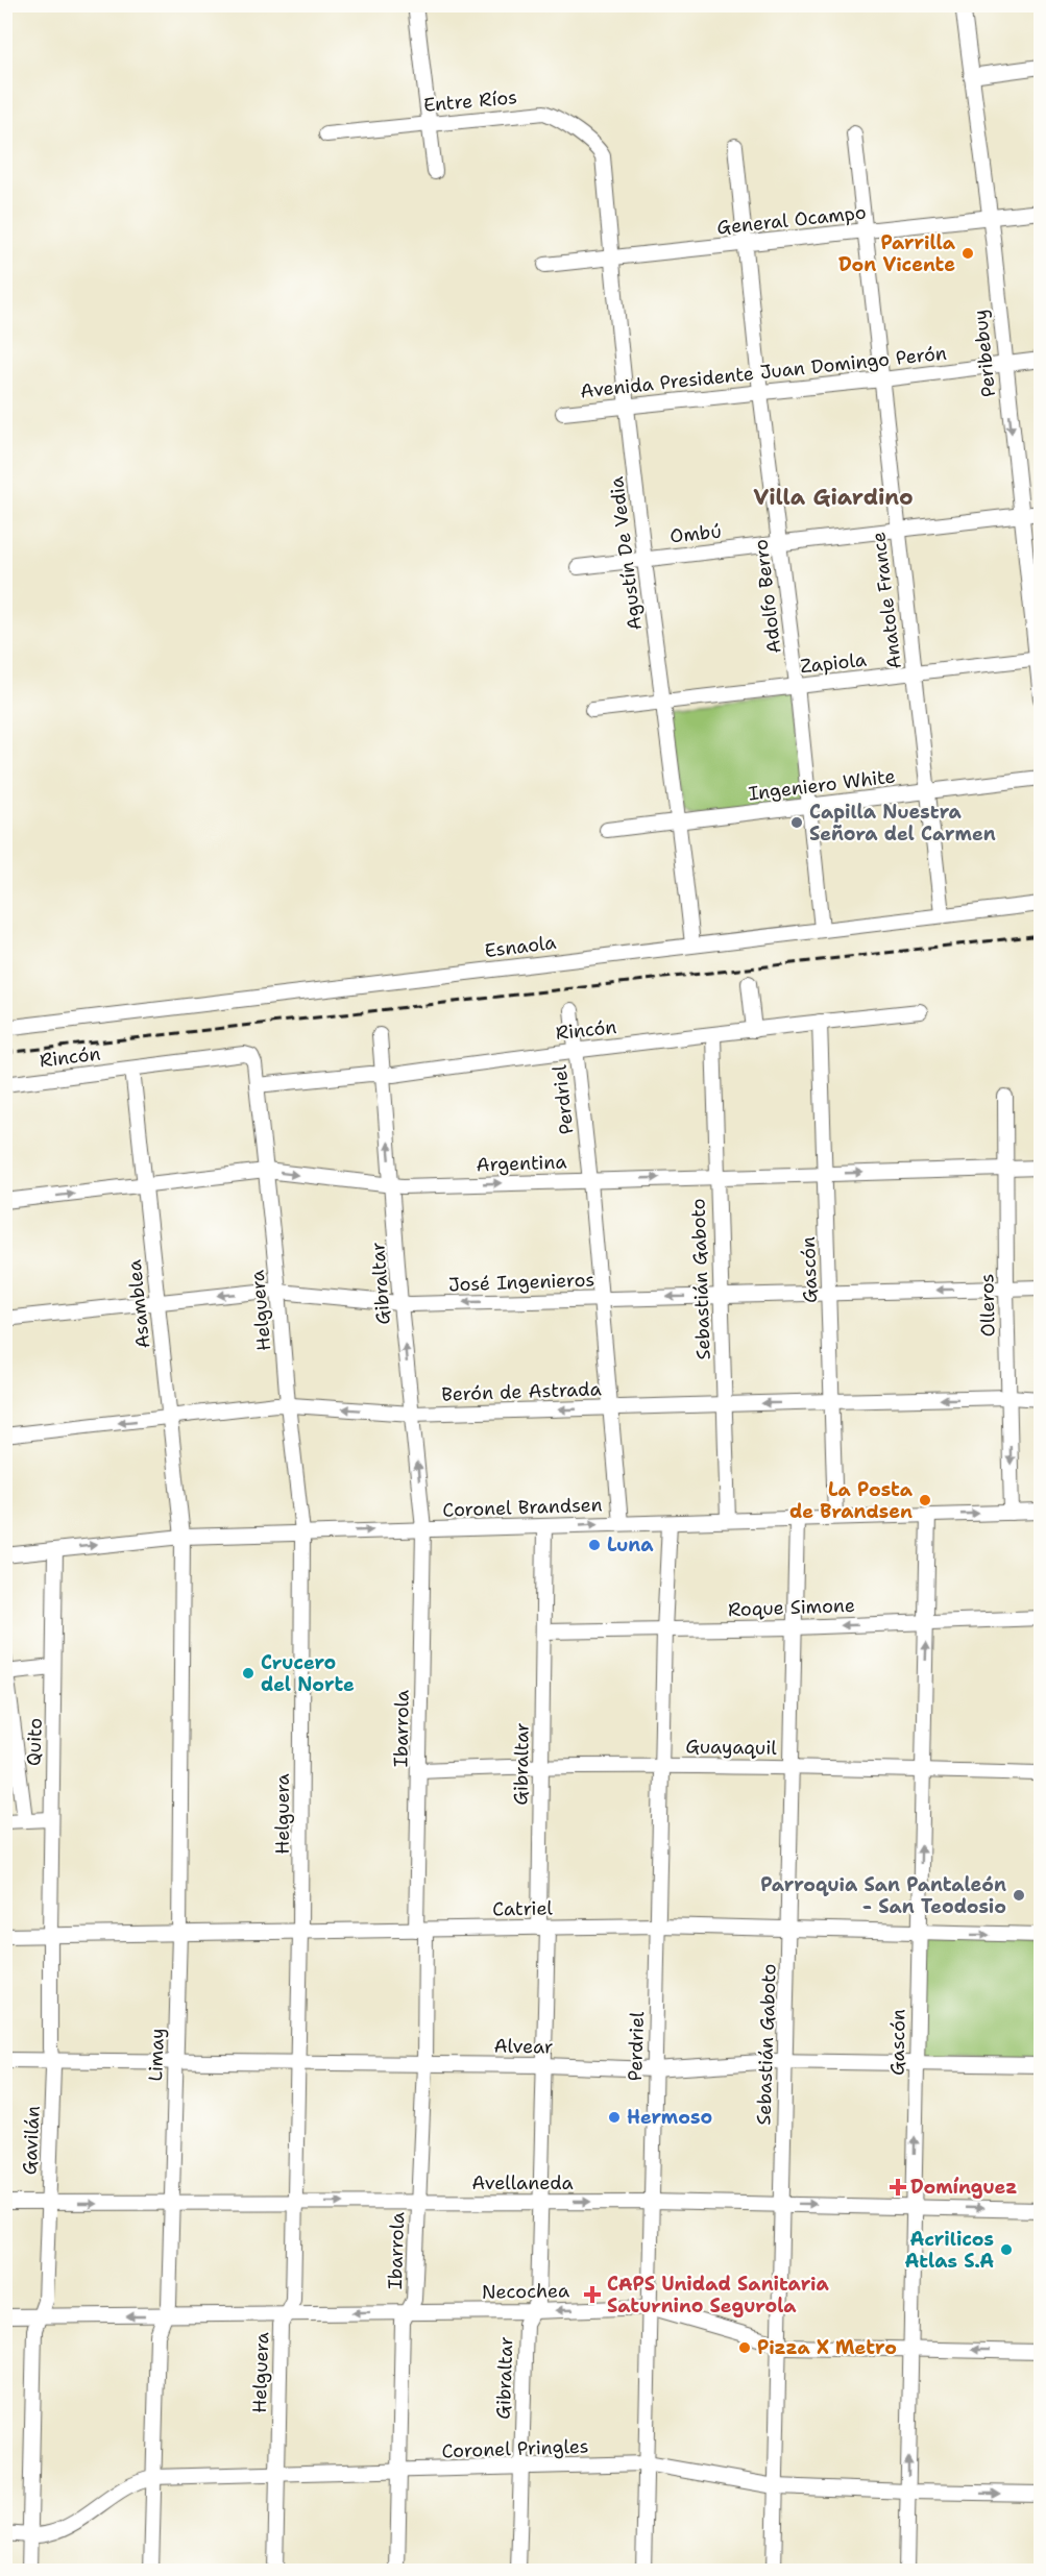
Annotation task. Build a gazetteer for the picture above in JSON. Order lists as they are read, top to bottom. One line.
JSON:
{"streets":{"street":["Entre Ríos","General Ocampo","Peribebuy","Avenida Presidente Juan Domingo Perón","Ombú","Agustín De Vedia","Adolfo Berro","Anatole France","Zapiola","Ingeniero White","Esnaola","Rincón","Perdriel","Argentina","Gascón","Sebastián Gaboto","José Ingenieros","Gibraltar","Asamblea","Olleros","Helguera","Berón de Astrada","Coronel Brandsen","Roque Simone","Ibarrola","Quito","Guayaquil","Catriel","Alvear","Limay","Gavilán","Avellaneda","Necochea","Coronel Pringles"]},"crossings":[["Entre Ríos","Agustín De Vedia"],["General Ocampo","Peribebuy"],["General Ocampo","Agustín De Vedia"],["General Ocampo","Adolfo Berro"],["General Ocampo","Anatole France"],["Peribebuy","Avenida Presidente Juan Domingo Perón"],["Peribebuy","Ombú"],["Peribebuy","Zapiola"],["Avenida Presidente Juan Domingo Perón","Agustín De Vedia"],["Avenida Presidente Juan Domingo Perón","Adolfo Berro"],["Avenida Presidente Juan Domingo Perón","Anatole France"],["Ombú","Agustín De Vedia"],["Ombú","Adolfo Berro"],["Ombú","Anatole France"],["Agustín De Vedia","Zapiola"],["Agustín De Vedia","Ingeniero White"],["Agustín De Vedia","Esnaola"],["Adolfo Berro","Zapiola"],["Adolfo Berro","Ingeniero White"],["Adolfo Berro","Esnaola"],["Anatole France","Zapiola"],["Anatole France","Ingeniero White"],["Anatole France","Esnaola"],["Rincón","Perdriel"],["Rincón","Gascón"],["Rincón","Sebastián Gaboto"],["Rincón","Gibraltar"],["Rincón","Asamblea"],["Rincón","Helguera"],["Perdriel","Argentina"],["Perdriel","José Ingenieros"],["Perdriel","Berón de Astrada"],["Perdriel","Coronel Brandsen"],["Perdriel","Roque Simone"],["Perdriel","Guayaquil"],["Perdriel","Catriel"],["Perdriel","Alvear"],["Perdriel","Avellaneda"],["Perdriel","Necochea"],["Perdriel","Coronel Pringles"],["Argentina","Gascón"],["Argentina","Sebastián Gaboto"],["Argentina","Gibraltar"],["Argentina","Asamblea"],["Argentina","Olleros"],["Argentina","Helguera"],["Gascón","José Ingenieros"],["Gascón","Berón de Astrada"],["Gascón","Coronel Brandsen"],["Gascón","Roque Simone"],["Gascón","Guayaquil"],["Gascón","Catriel"],["Gascón","Alvear"],["Gascón","Avellaneda"],["Gascón","Necochea"],["Gascón","Coronel Pringles"],["Sebastián Gaboto","José Ingenieros"],["Sebastián Gaboto","Berón de Astrada"],["Sebastián Gaboto","Coronel Brandsen"],["Sebastián Gaboto","Roque Simone"],["Sebastián Gaboto","Guayaquil"],["Sebastián Gaboto","Catriel"],["Sebastián Gaboto","Alvear"],["Sebastián Gaboto","Avellaneda"],["Sebastián Gaboto","Necochea"],["Sebastián Gaboto","Coronel Pringles"],["José Ingenieros","Gibraltar"],["José Ingenieros","Asamblea"],["José Ingenieros","Olleros"],["José Ingenieros","Helguera"],["Gibraltar","Berón de Astrada"],["Gibraltar","Coronel Brandsen"],["Gibraltar","Roque Simone"],["Gibraltar","Ibarrola"],["Gibraltar","Guayaquil"],["Gibraltar","Catriel"],["Gibraltar","Alvear"],["Gibraltar","Avellaneda"],["Gibraltar","Necochea"],["Gibraltar","Coronel Pringles"],["Asamblea","Berón de Astrada"],["Asamblea","Coronel Brandsen"],["Asamblea","Limay"],["Olleros","Berón de Astrada"],["Olleros","Coronel Brandsen"],["Helguera","Berón de Astrada"],["Helguera","Coronel Brandsen"],["Helguera","Catriel"],["Helguera","Alvear"],["Helguera","Avellaneda"],["Helguera","Necochea"],["Helguera","Coronel Pringles"],["Coronel Brandsen","Ibarrola"],["Coronel Brandsen","Quito"],["Coronel Brandsen","Limay"],["Ibarrola","Guayaquil"],["Ibarrola","Catriel"],["Ibarrola","Alvear"],["Ibarrola","Avellaneda"],["Ibarrola","Necochea"],["Ibarrola","Coronel Pringles"],["Quito","Catriel"],["Quito","Gavilán"],["Catriel","Limay"],["Catriel","Gavilán"],["Alvear","Limay"],["Alvear","Gavilán"],["Limay","Avellaneda"],["Limay","Necochea"],["Limay","Coronel Pringles"],["Gavilán","Avellaneda"],["Gavilán","Necochea"],["Gavilán","Coronel Pringles"]],"one_way":["Argentina","Gascón","José Ingenieros","Berón de Astrada","Coronel Brandsen","Avellaneda","Necochea"],"districts":["Villa Giardino"],"places":{"other":["Parrilla Don Vicente","Capilla Nuestra Señora del Carmen","La Posta de Brandsen","Luna","Crucero del Norte","Parroquia San Pantaleón - San Teodosio","Hermoso","Acrilicos Atlas S.A","Pizza X Metro"],"health":["Domínguez","CAPS Unidad Sanitaria Saturnino Segurola"]}}
